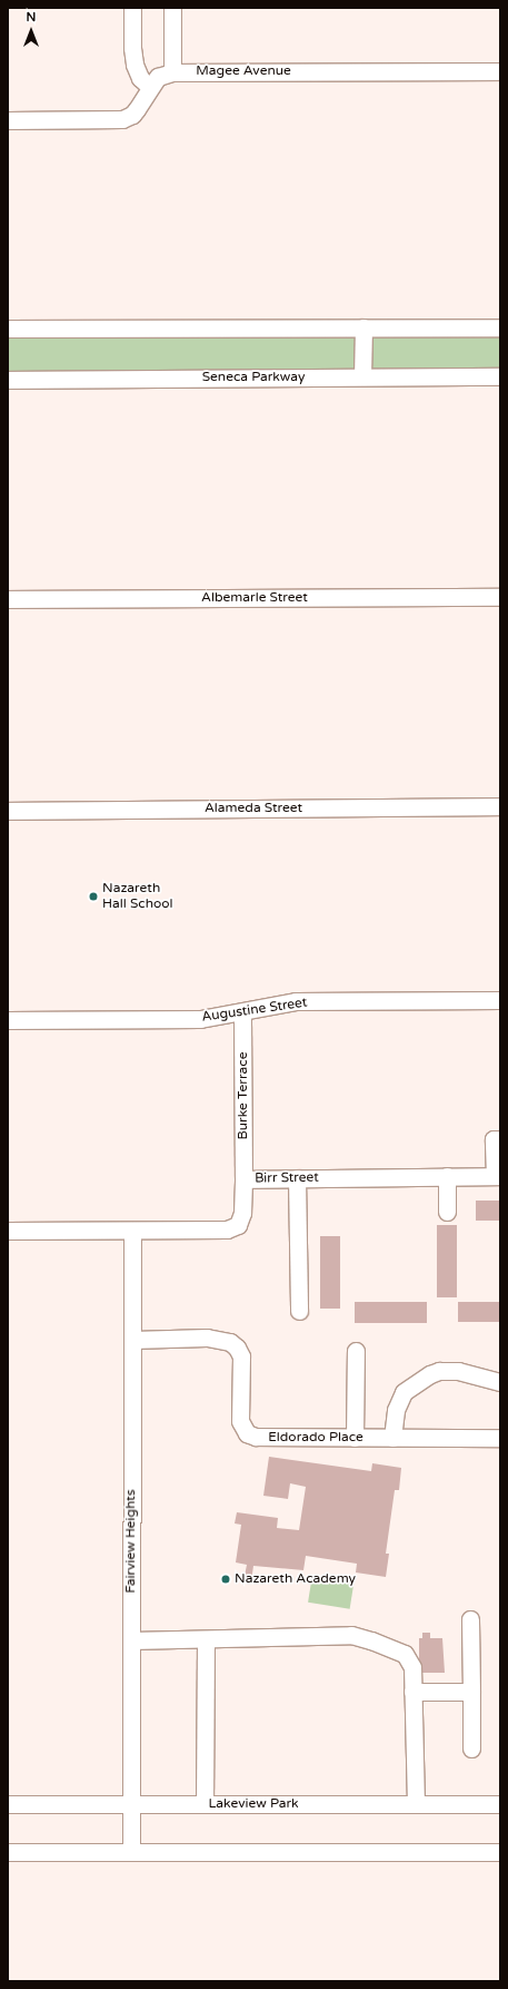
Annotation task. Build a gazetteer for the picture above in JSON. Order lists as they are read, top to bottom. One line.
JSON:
{"streets":{"street":["Magee Avenue","Seneca Parkway","Albemarle Street","Alameda Street","Augustine Street","Burke Terrace","Birr Street","Eldorado Place","Fairview Heights","Lakeview Park"]},"crossings":[["Augustine Street","Burke Terrace"],["Burke Terrace","Birr Street"],["Birr Street","Fairview Heights"],["Eldorado Place","Fairview Heights"],["Fairview Heights","Lakeview Park"]],"places":["Nazareth Hall School","Nazareth Academy"],"north":"top"}
